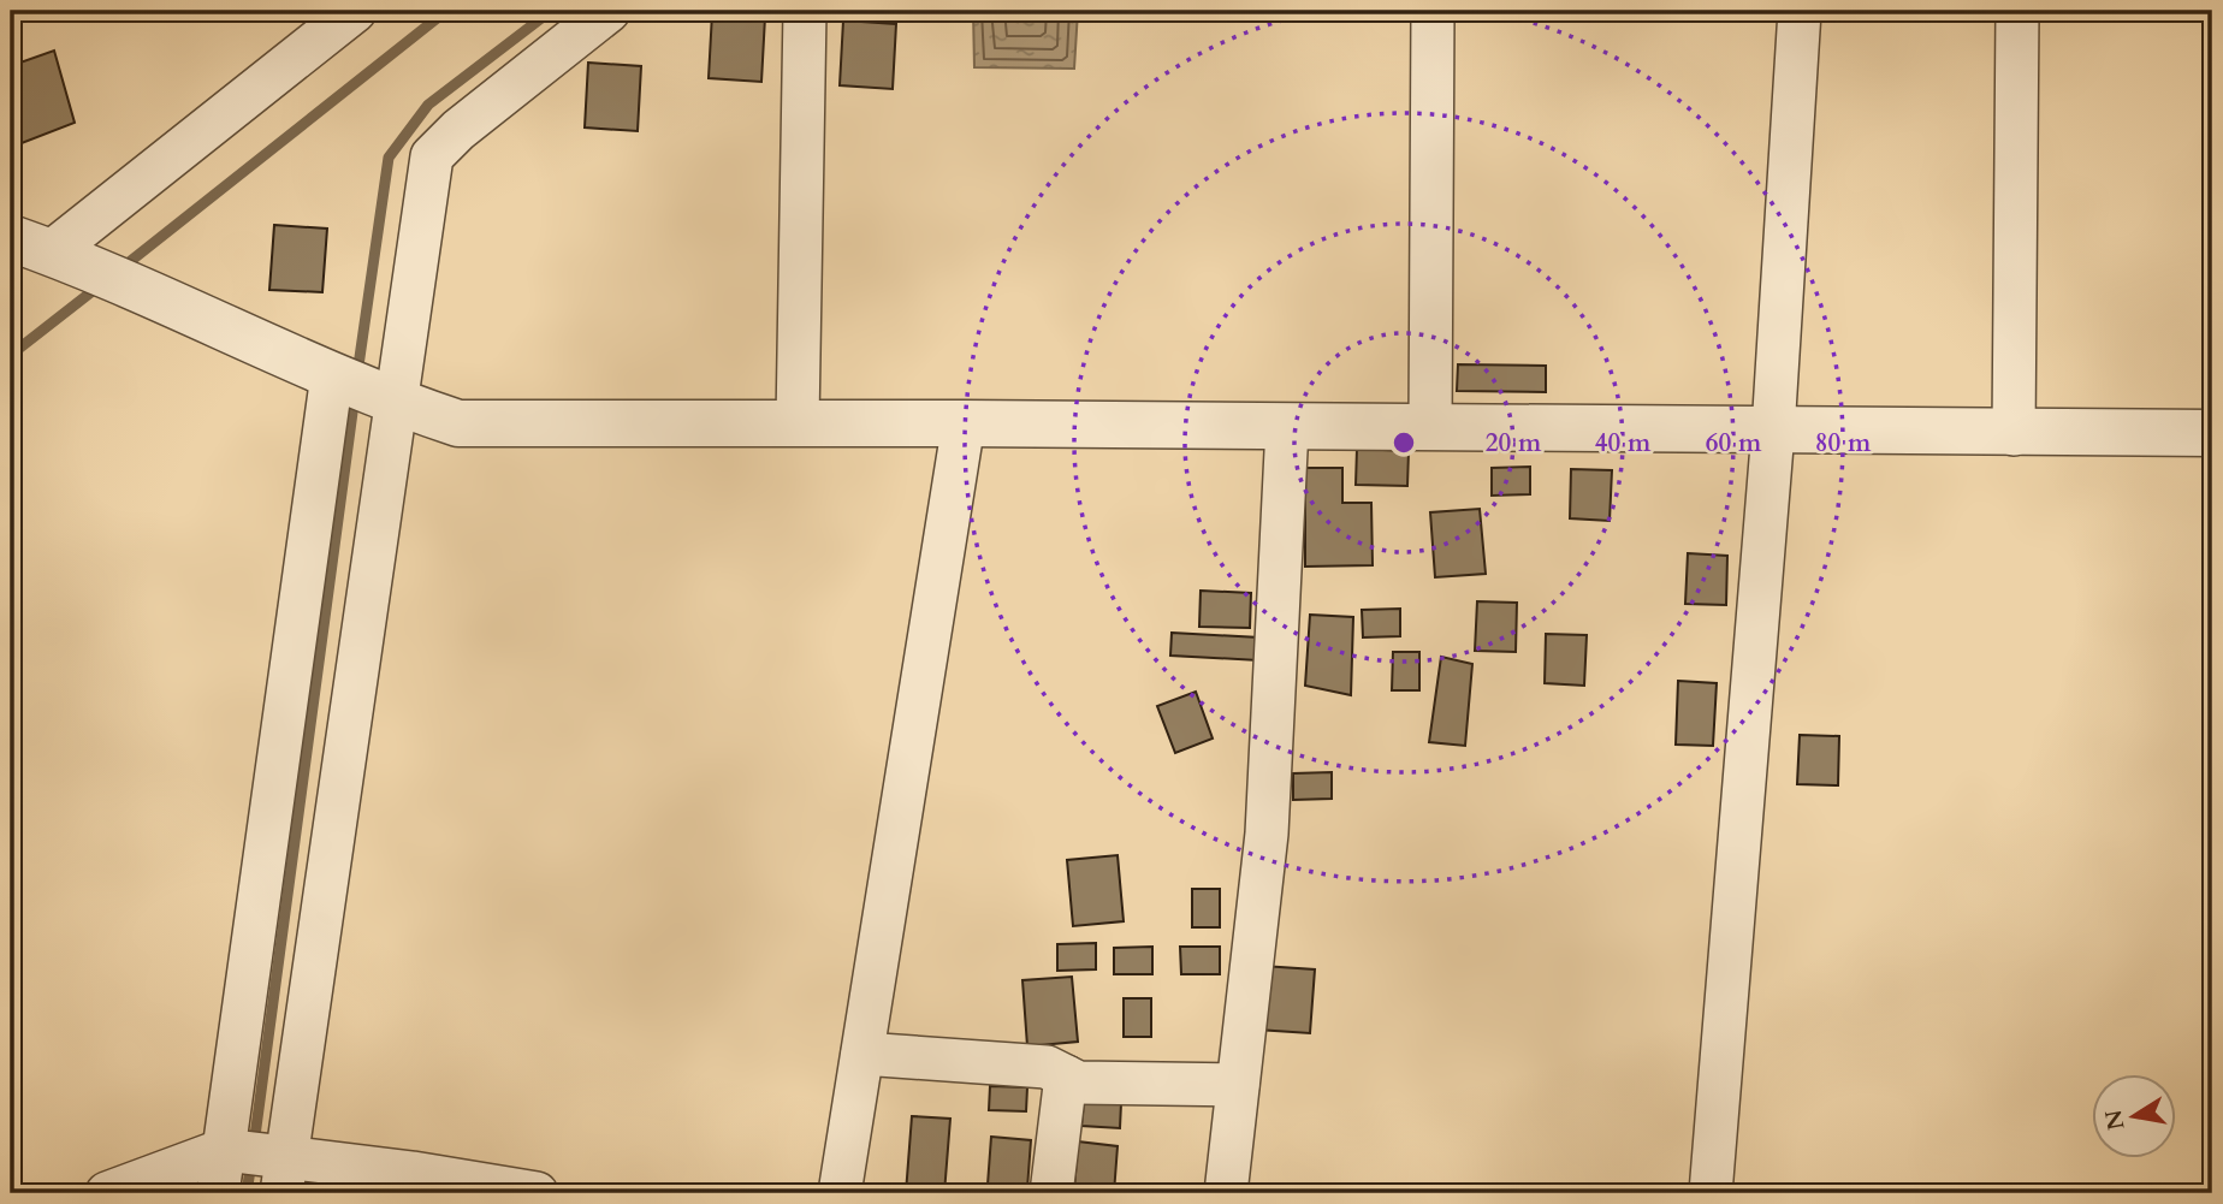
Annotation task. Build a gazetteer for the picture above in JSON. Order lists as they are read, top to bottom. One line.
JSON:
{"north":"left","rings":["20 m","40 m","60 m","80 m"]}
